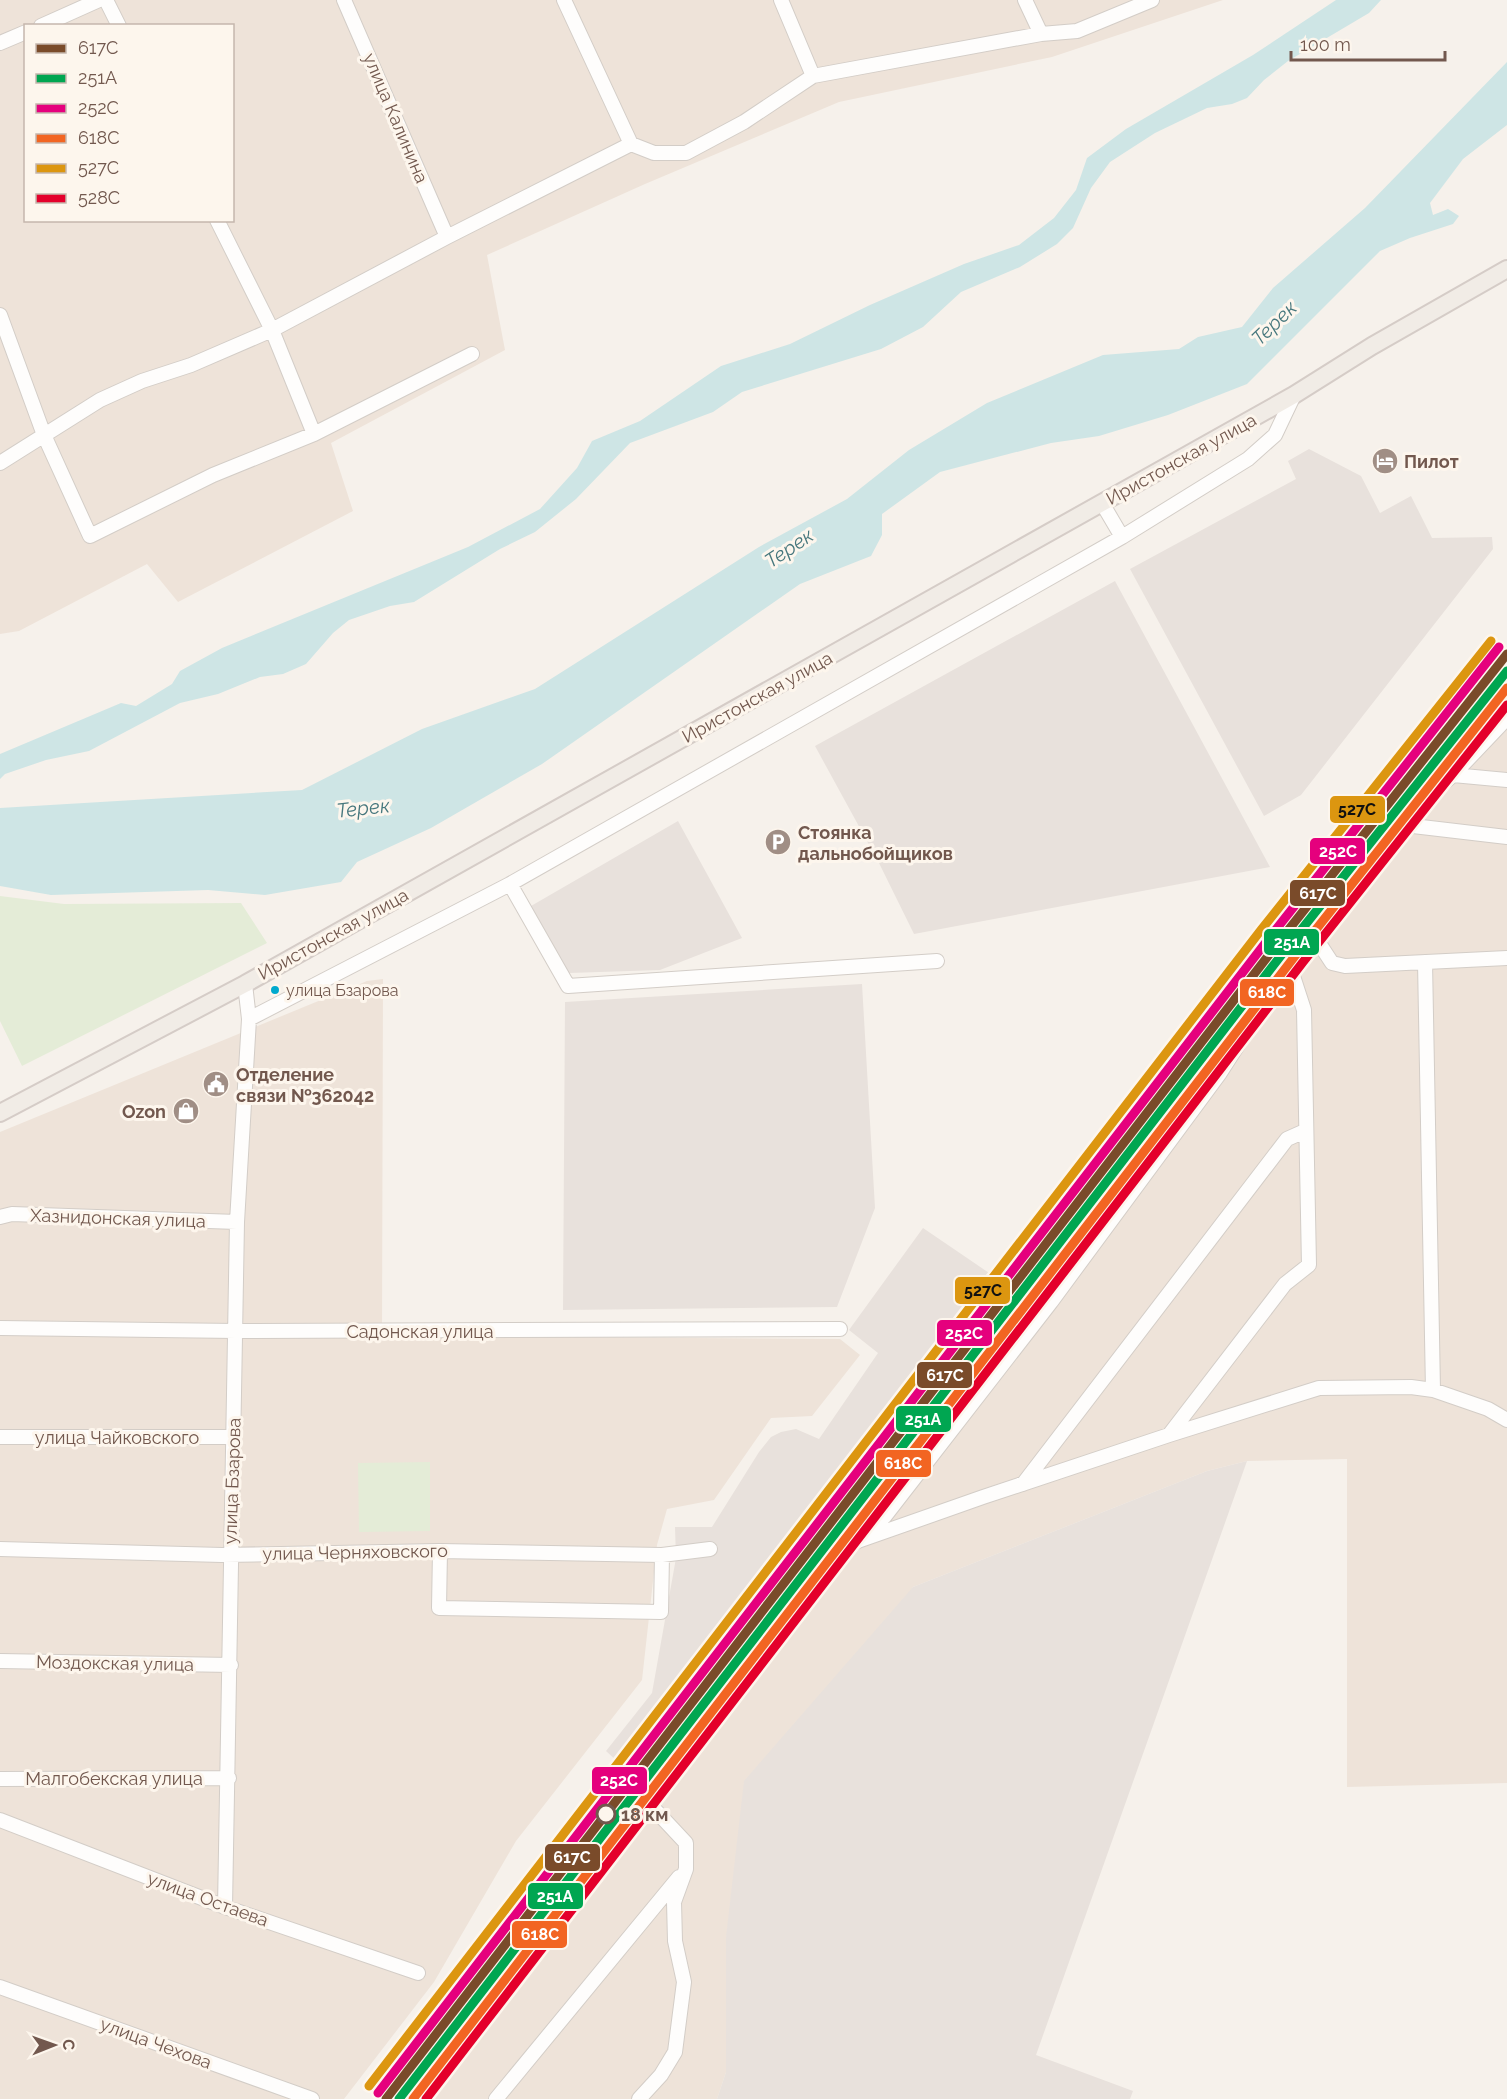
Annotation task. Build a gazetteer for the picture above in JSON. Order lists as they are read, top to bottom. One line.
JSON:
{"streets":{"main road":["Иристонская улица"],"street":["улица Калинина","Хазнидонская улица","Садонская улица","улица Чайковского","улица Бзарова","улица Черняховского","Моздокская улица","Малгобекская улица","улица Остаева","улица Чехова"]},"crossings":[["Иристонская улица","улица Бзарова"],["Хазнидонская улица","улица Бзарова"],["Садонская улица","улица Бзарова"],["улица Чайковского","улица Бзарова"],["улица Бзарова","улица Черняховского"],["улица Бзарова","Моздокская улица"],["улица Бзарова","Малгобекская улица"],["улица Бзарова","улица Остаева"]],"water":["Терек"],"places":{"hotel":["Пилот"],"parking":["Стоянка дальнобойщиков"],"other":["улица Бзарова","18 км"],"public building":["Отделение связи №362042"],"shop":["Ozon"]},"lines":["transit line 527С","transit line 252С","transit line 617C","transit line 251А","transit line 618С","transit line 528С"],"legend":["617C","251А","252С","618С","527С","528С"],"scale_bar":"100 m","north":"right"}
